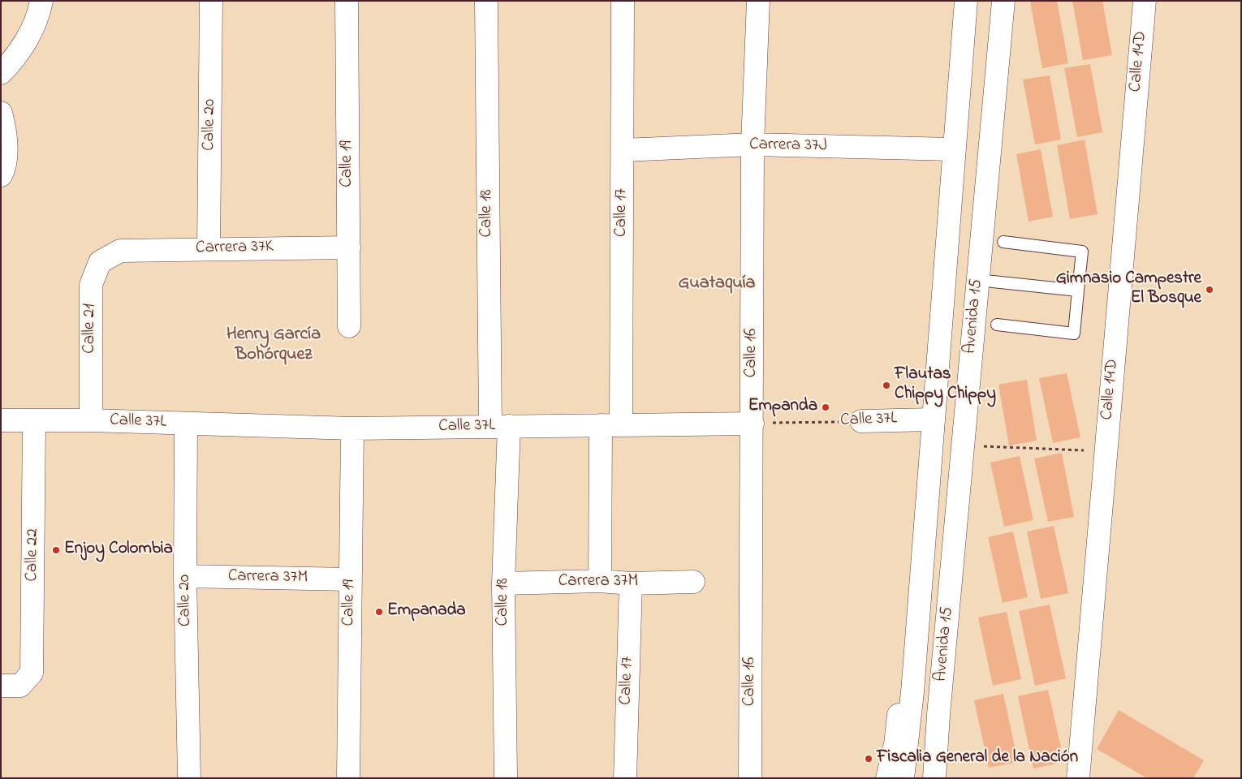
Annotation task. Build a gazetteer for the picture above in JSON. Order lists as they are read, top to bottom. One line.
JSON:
{"streets":{"street":["Calle 14D","Calle 20","Carrera 37J","Calle 19","Calle 17","Calle 18","Carrera 37K","Avenida 15","Calle 21","Calle 16","Calle 37L","Calle 22","Carrera 37M"]},"crossings":[["Calle 20","Carrera 37K"],["Calle 20","Calle 37L"],["Calle 20","Carrera 37M"],["Carrera 37J","Calle 17"],["Carrera 37J","Avenida 15"],["Carrera 37J","Calle 16"],["Calle 19","Carrera 37K"],["Calle 19","Calle 37L"],["Calle 19","Carrera 37M"],["Calle 17","Calle 37L"],["Calle 17","Carrera 37M"],["Calle 18","Calle 37L"],["Calle 18","Carrera 37M"],["Carrera 37K","Calle 21"],["Avenida 15","Calle 37L"],["Calle 21","Calle 37L"],["Calle 16","Calle 37L"],["Calle 37L","Calle 22"]],"districts":["Guataquía","Henry García Bohórquez"],"places":["Gimnasio Campestre El Bosque","Flautas Chippy Chippy","Empanda","Enjoy Colombia","Empanada","Fiscalia General de la Nación"]}
